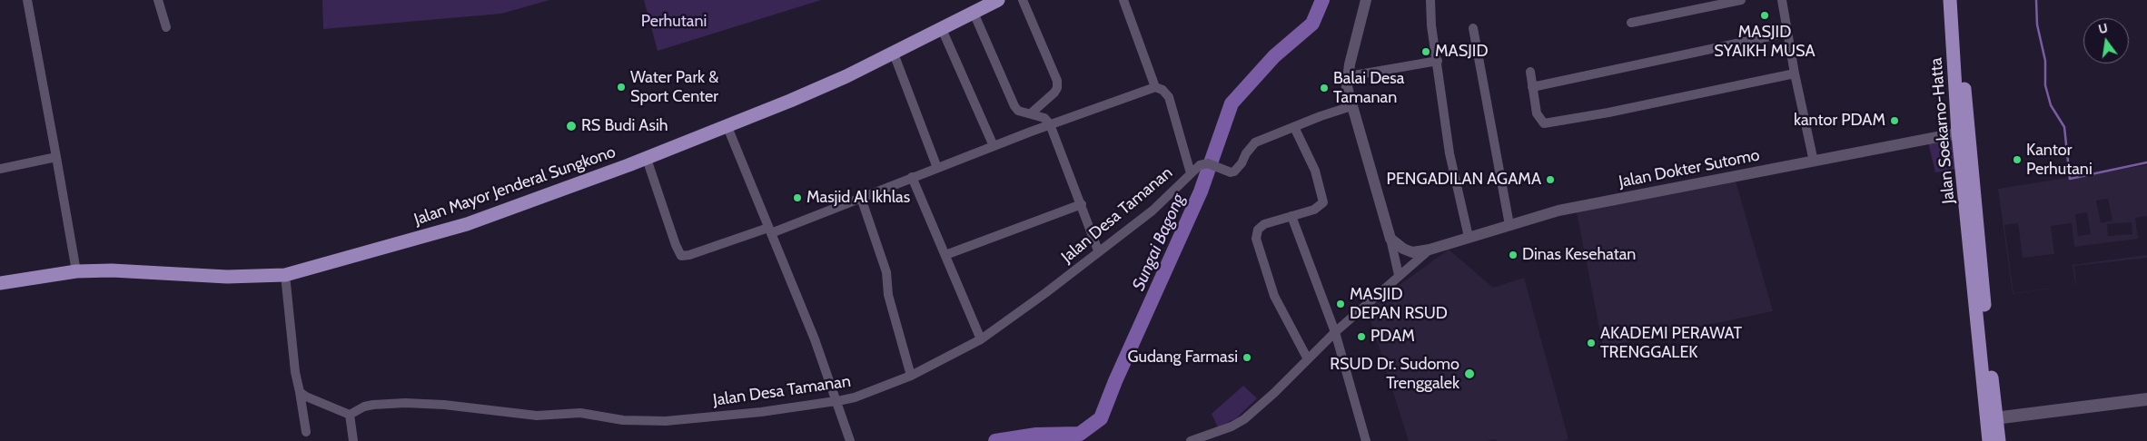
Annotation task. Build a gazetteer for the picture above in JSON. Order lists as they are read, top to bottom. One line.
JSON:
{"streets":{"highway":["Jalan Soekarno-Hatta","Jalan Mayor Jenderal Sungkono"],"street":["Jalan Dokter Sutomo","Jalan Desa Tamanan"]},"crossings":[["Jalan Soekarno-Hatta","Jalan Dokter Sutomo"]],"water":["Sungai Bagong"],"parks":["Perhutani"],"places":["MASJID SYAIKH MUSA","MASJID","Water Park & Sport Center","Balai Desa Tamanan","kantor PDAM","RS Budi Asih","Kantor Perhutani","PENGADILAN AGAMA","Masjid Al Ikhlas","Dinas Kesehatan","MASJID DEPAN RSUD","PDAM","AKADEMI PERAWAT TRENGGALEK","Gudang Farmasi","RSUD Dr. Sudomo Trenggalek"],"north":"top"}
